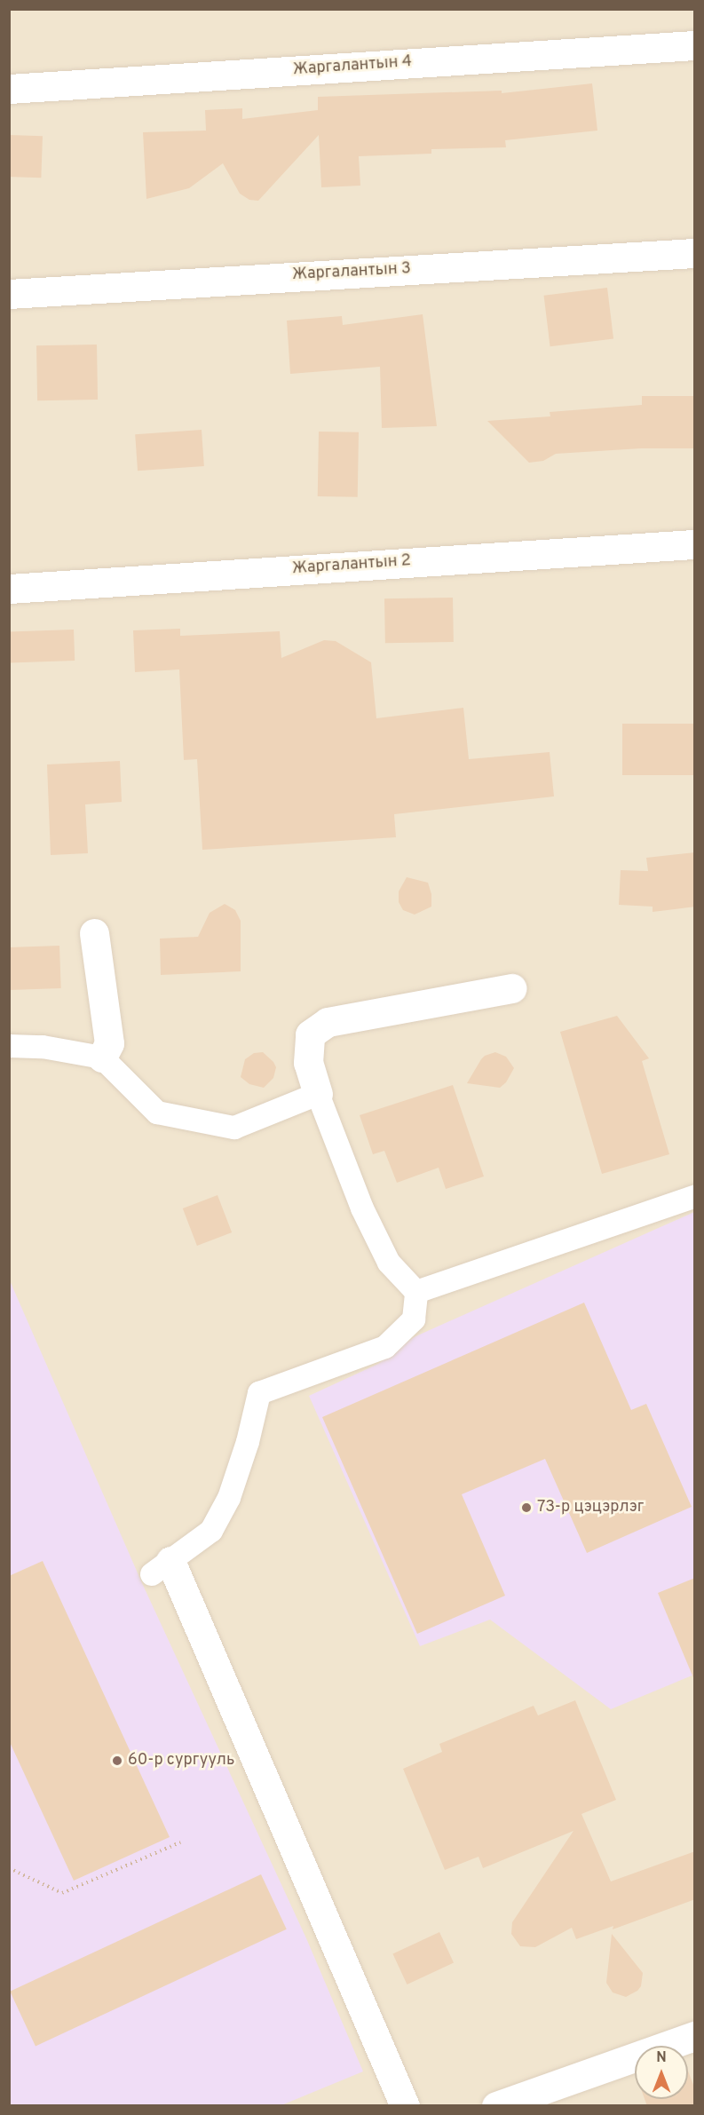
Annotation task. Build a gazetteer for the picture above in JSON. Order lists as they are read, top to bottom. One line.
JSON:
{"streets":{"street":["Жаргалантын 4","Жаргалантын 3","Жаргалантын 2"]},"places":["73-р цэцэрлэг","60-р сургууль"],"north":"top"}
